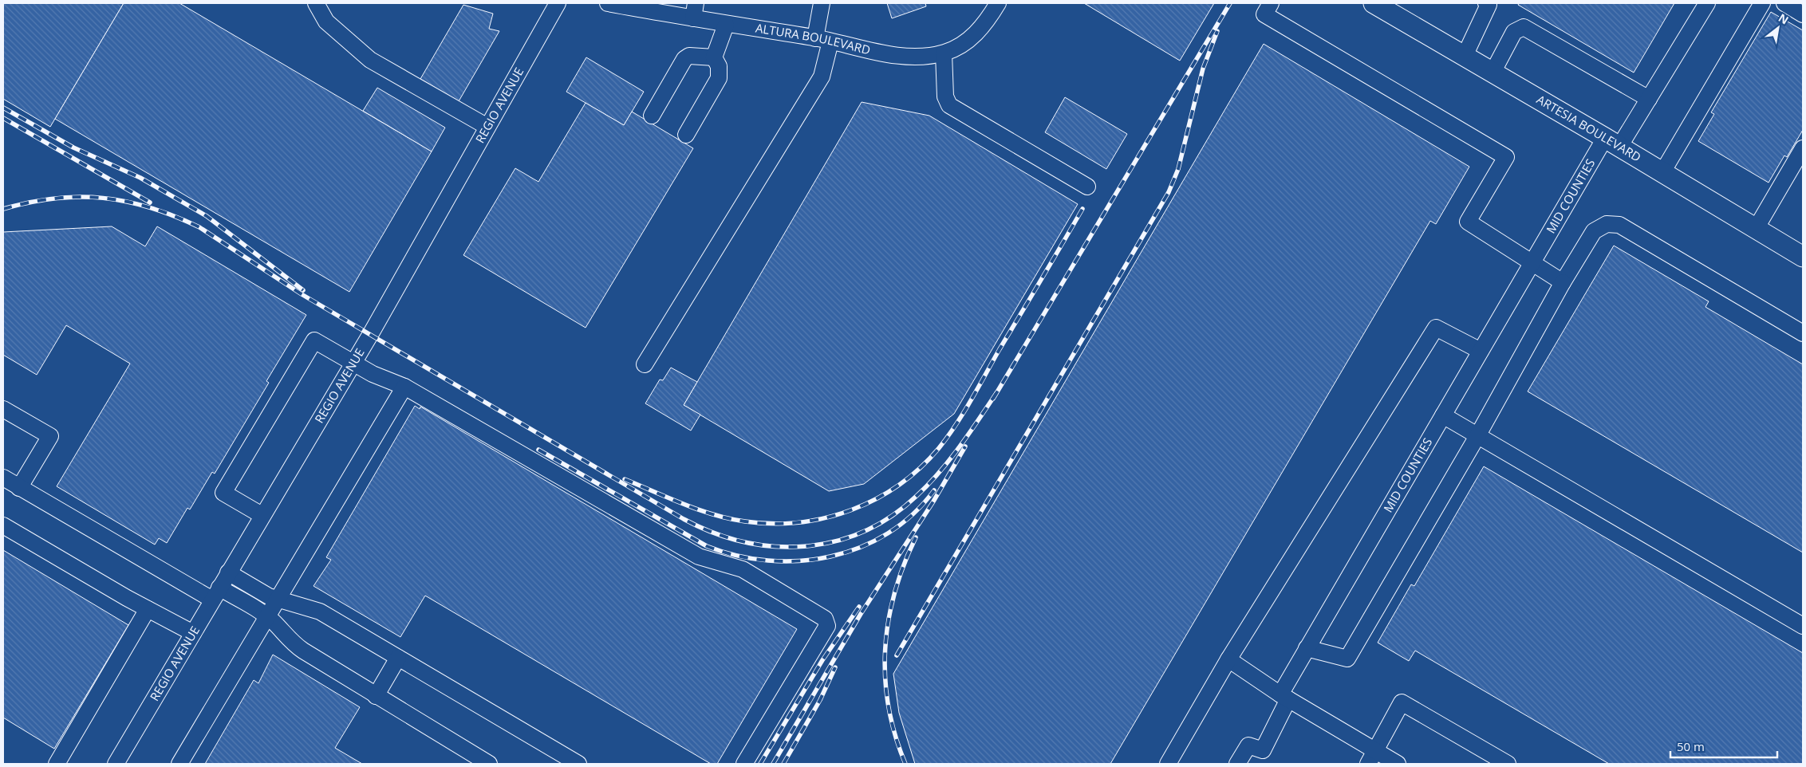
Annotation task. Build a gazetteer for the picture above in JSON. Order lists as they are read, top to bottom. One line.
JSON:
{"streets":{"main road":["ARTESIA BOULEVARD"],"street":["ALTURA BOULEVARD","REGIO AVENUE","MID COUNTIES"]},"crossings":[["ARTESIA BOULEVARD","MID COUNTIES"]],"scale_bar":"50 m","north":"top right"}
